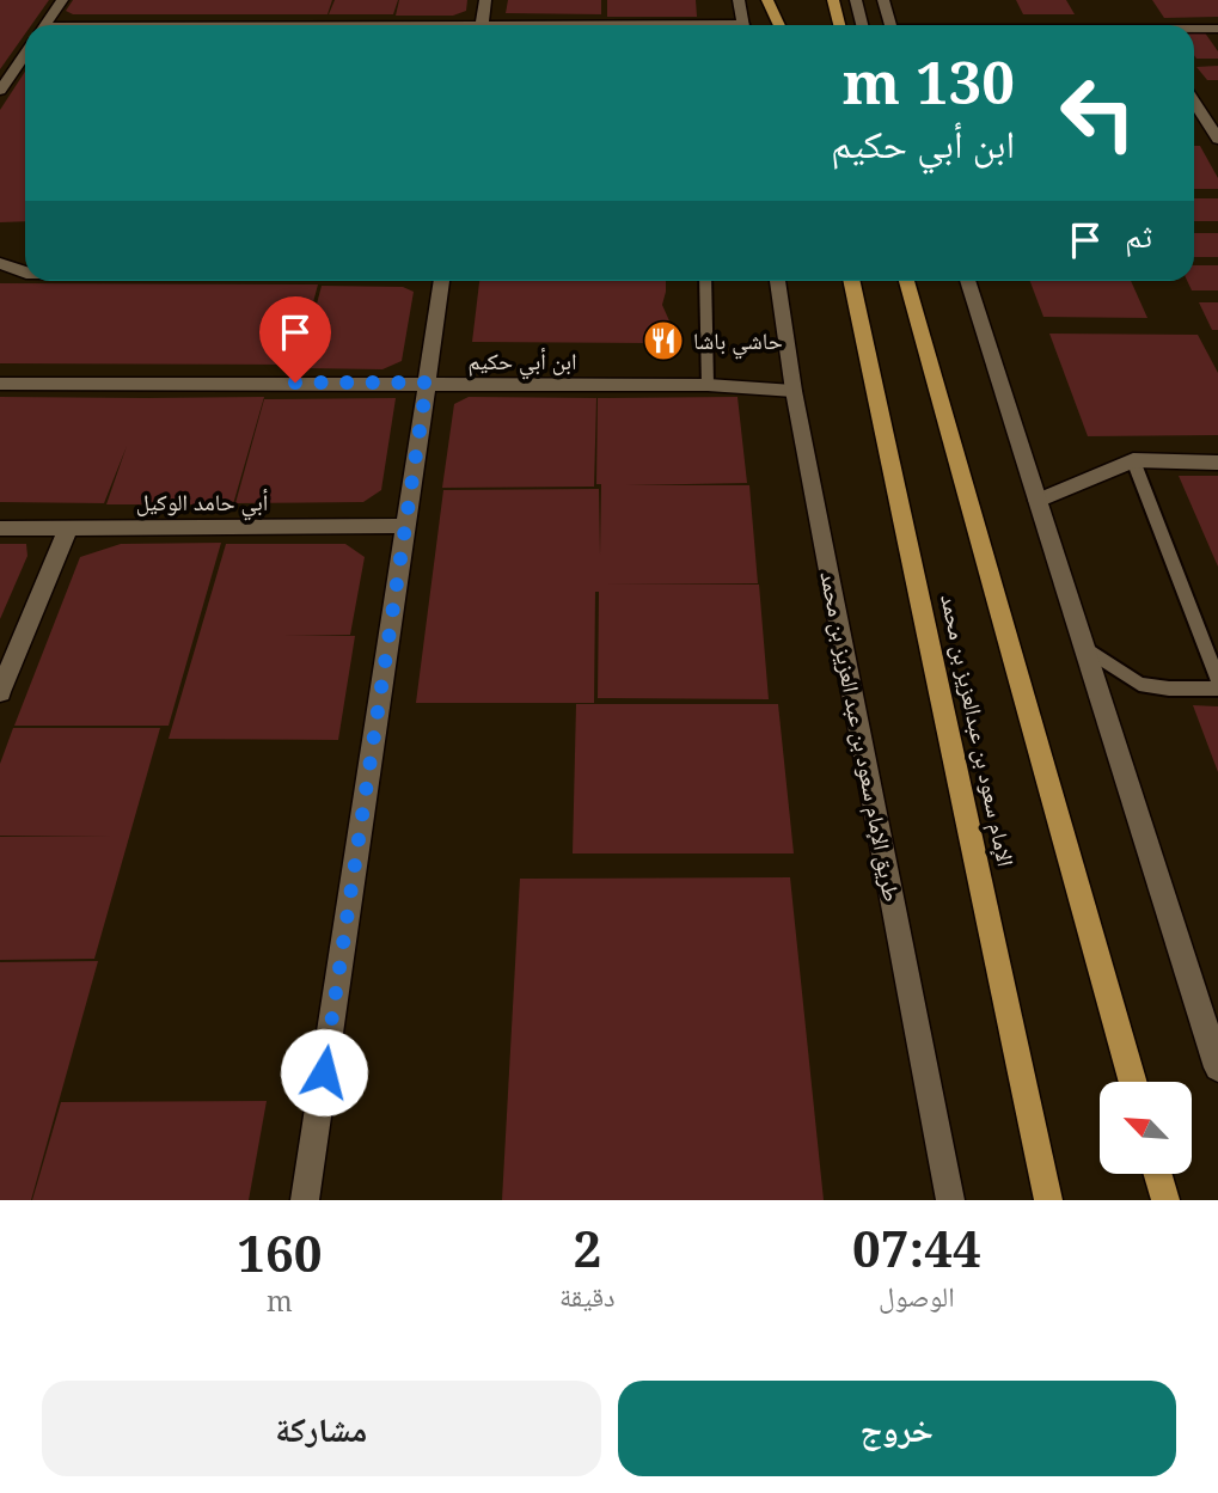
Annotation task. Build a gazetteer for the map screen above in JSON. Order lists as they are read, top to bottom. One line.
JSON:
{"streets":{"main road":["الإمام سعود بن عبدالعزيز بن محمد"],"street":["ابن أبي حكيم","أبي حامد الوكيل","طريق الإمام سعود بن عبد العزيز بن محمد"]},"crossings":[["ابن أبي حكيم","طريق الإمام سعود بن عبد العزيز بن محمد"]],"places":{"restaurant":["حاشي باشا"]},"north":"top left","page":{"turn":["130 m","ابن أبي حكيم"],"then":"ثم","eta":["07:44","الوصول","2","دقيقة","160","m"],"buttons":["خروج","مشاركة"]}}
